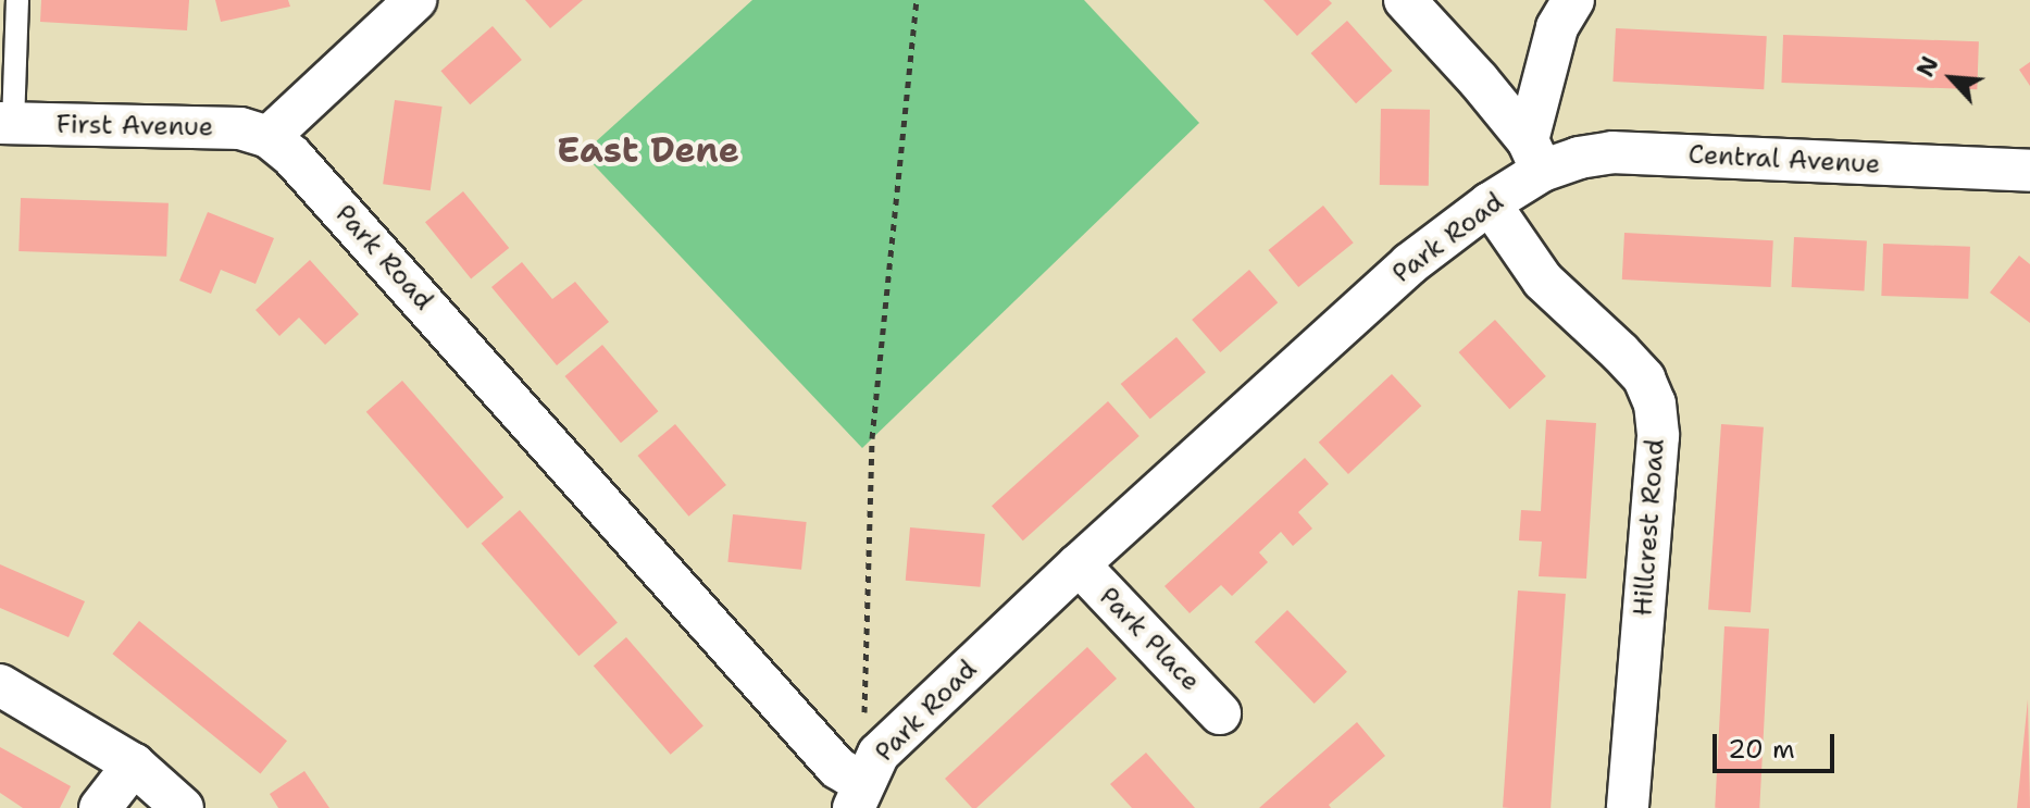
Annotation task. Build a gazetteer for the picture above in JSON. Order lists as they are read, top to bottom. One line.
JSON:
{"streets":{"street":["First Avenue","Central Avenue","Park Road","Hillcrest Road","Park Place"]},"crossings":[["First Avenue","Park Road"],["Central Avenue","Park Road"],["Park Road","Hillcrest Road"],["Park Road","Park Place"]],"districts":["East Dene"],"scale_bar":"20 m","north":"top left"}
